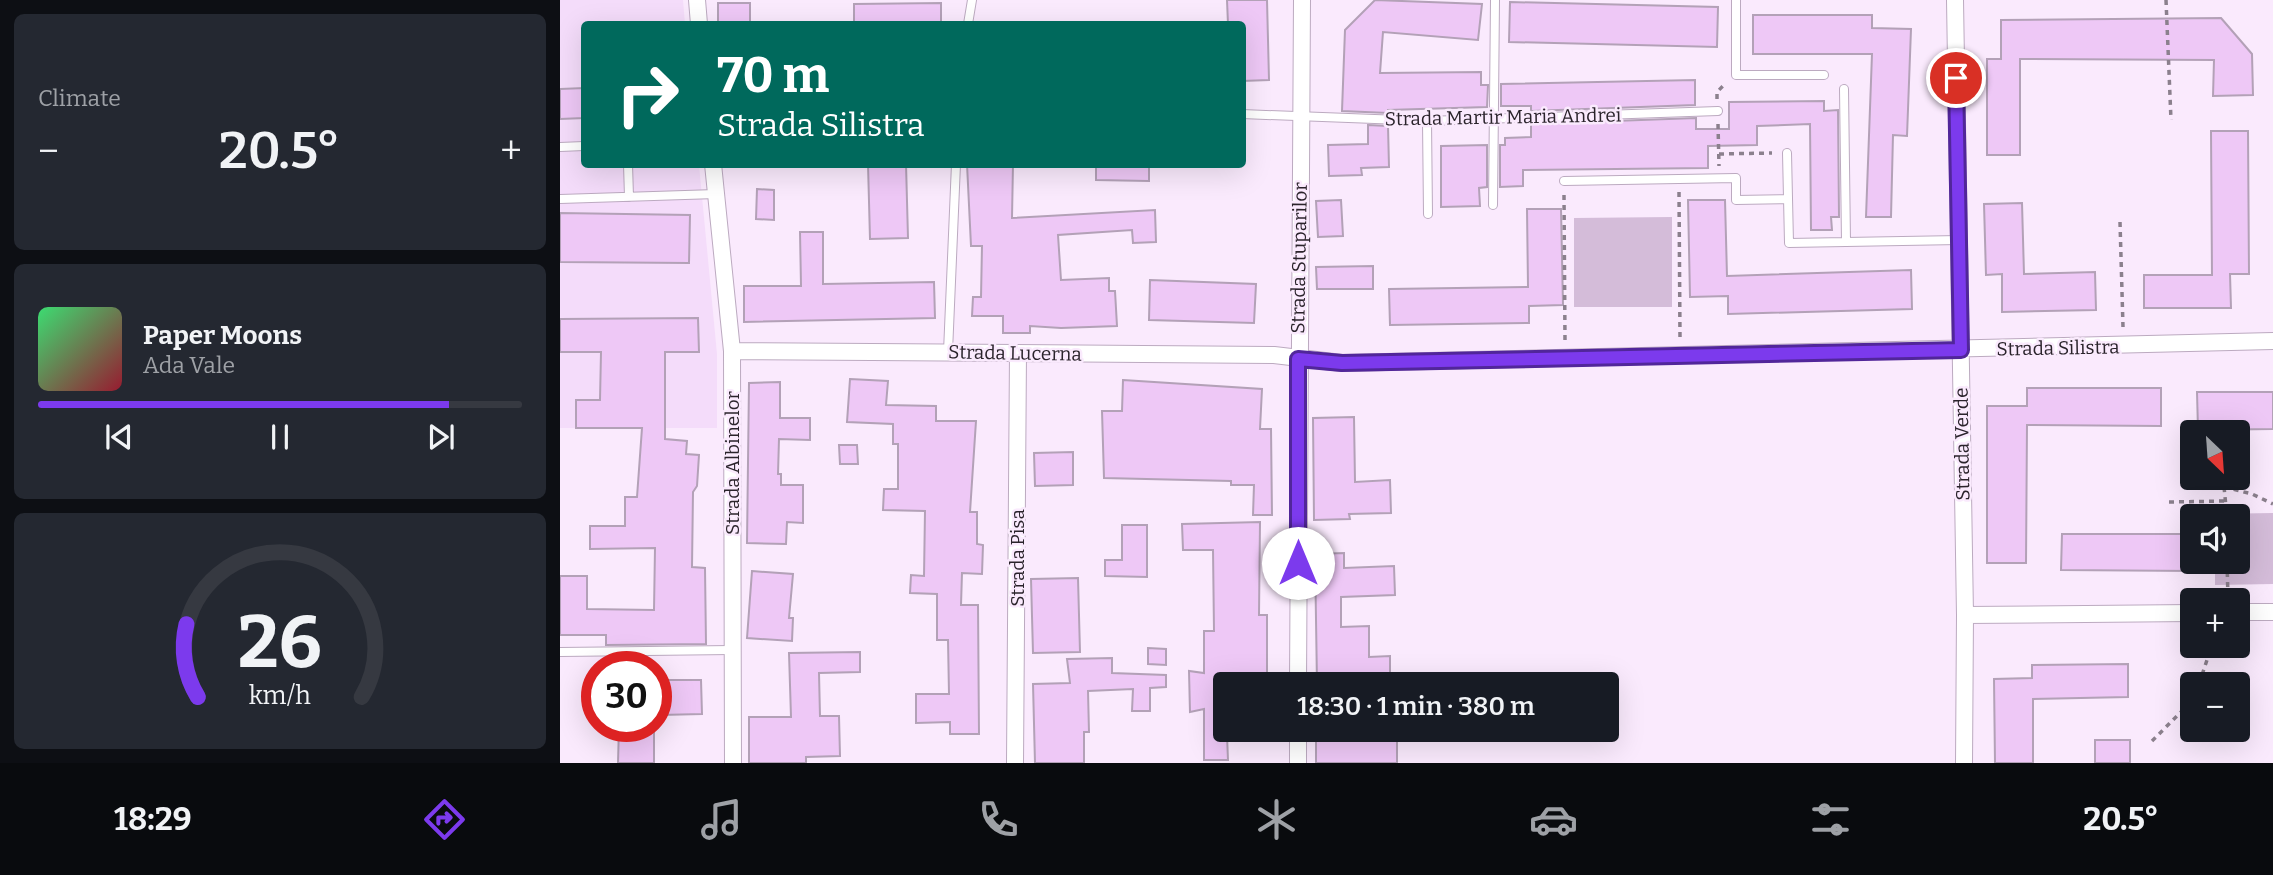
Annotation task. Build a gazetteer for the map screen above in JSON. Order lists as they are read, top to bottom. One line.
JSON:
{"streets":{"street":["Strada Stuparilor","Strada Silistra","Strada Lucerna","Strada Verde","Strada Albinelor","Strada Pisa"],"lane":["Strada Martir Maria Andrei"]},"crossings":[["Strada Martir Maria Andrei","Strada Stuparilor"],["Strada Stuparilor","Strada Silistra"],["Strada Stuparilor","Strada Lucerna"],["Strada Silistra","Strada Lucerna"],["Strada Silistra","Strada Verde"],["Strada Lucerna","Strada Albinelor"],["Strada Lucerna","Strada Pisa"]],"north":"bottom right","page":{"tile":"Climate","turn":["70 m","Strada Silistra"],"heat":["−","20.5°","+"],"song":["Paper Moons","Ada Vale"],"map_buttons":["+","−"],"limit":"30","trip":"18:30 · 1 min · 380 m","tabs":["18:29","20.5°"],"gauge":["26","km/h"]}}
